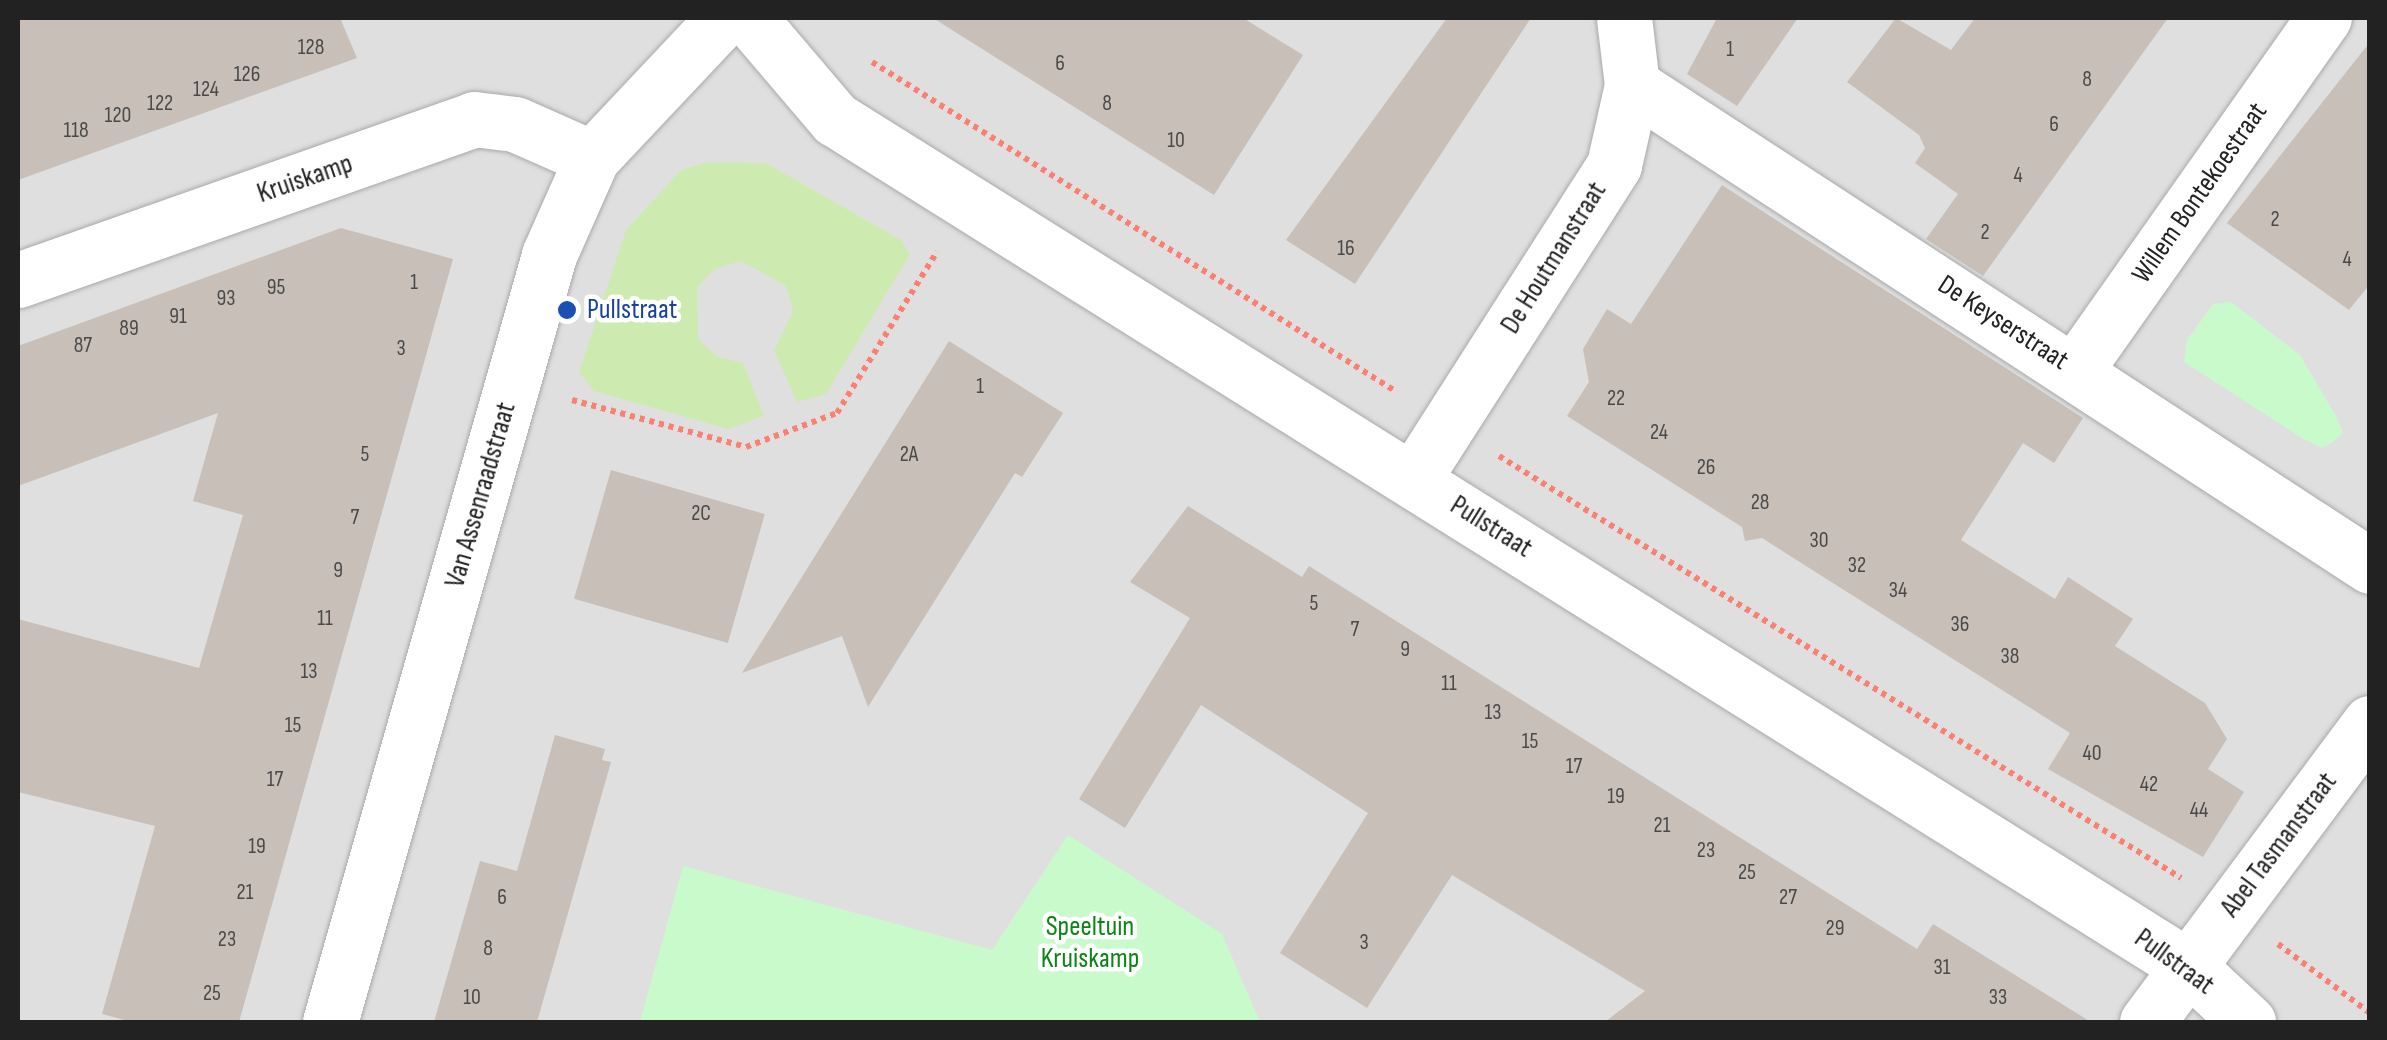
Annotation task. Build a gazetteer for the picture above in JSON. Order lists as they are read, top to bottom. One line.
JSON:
{"streets":{"street":["Kruiskamp","Willem Bontekoestraat","De Houtmanstraat","De Keyserstraat","Van Assenraadstraat","Pullstraat","Abel Tasmanstraat"]},"crossings":[["Kruiskamp","Van Assenraadstraat"],["Willem Bontekoestraat","De Keyserstraat"],["De Houtmanstraat","De Keyserstraat"],["De Houtmanstraat","Pullstraat"],["Pullstraat","Abel Tasmanstraat"]],"parks":["Speeltuin Kruiskamp"],"places":["Pullstraat"],"house_numbers":["128","1","6","126","8","124","122","8","120","6","118","10","4","2","2","16","4","1","95","93","91","89","87","3","1","22","24","5","2A","26","28","2C","7","30","32","9","34","5","11","36","7","9","38","13","11","13","15","15","40","17","17","42","19","44","21","19","23","25","21","6","27","29","23","3","8","31","25","10","33"]}
